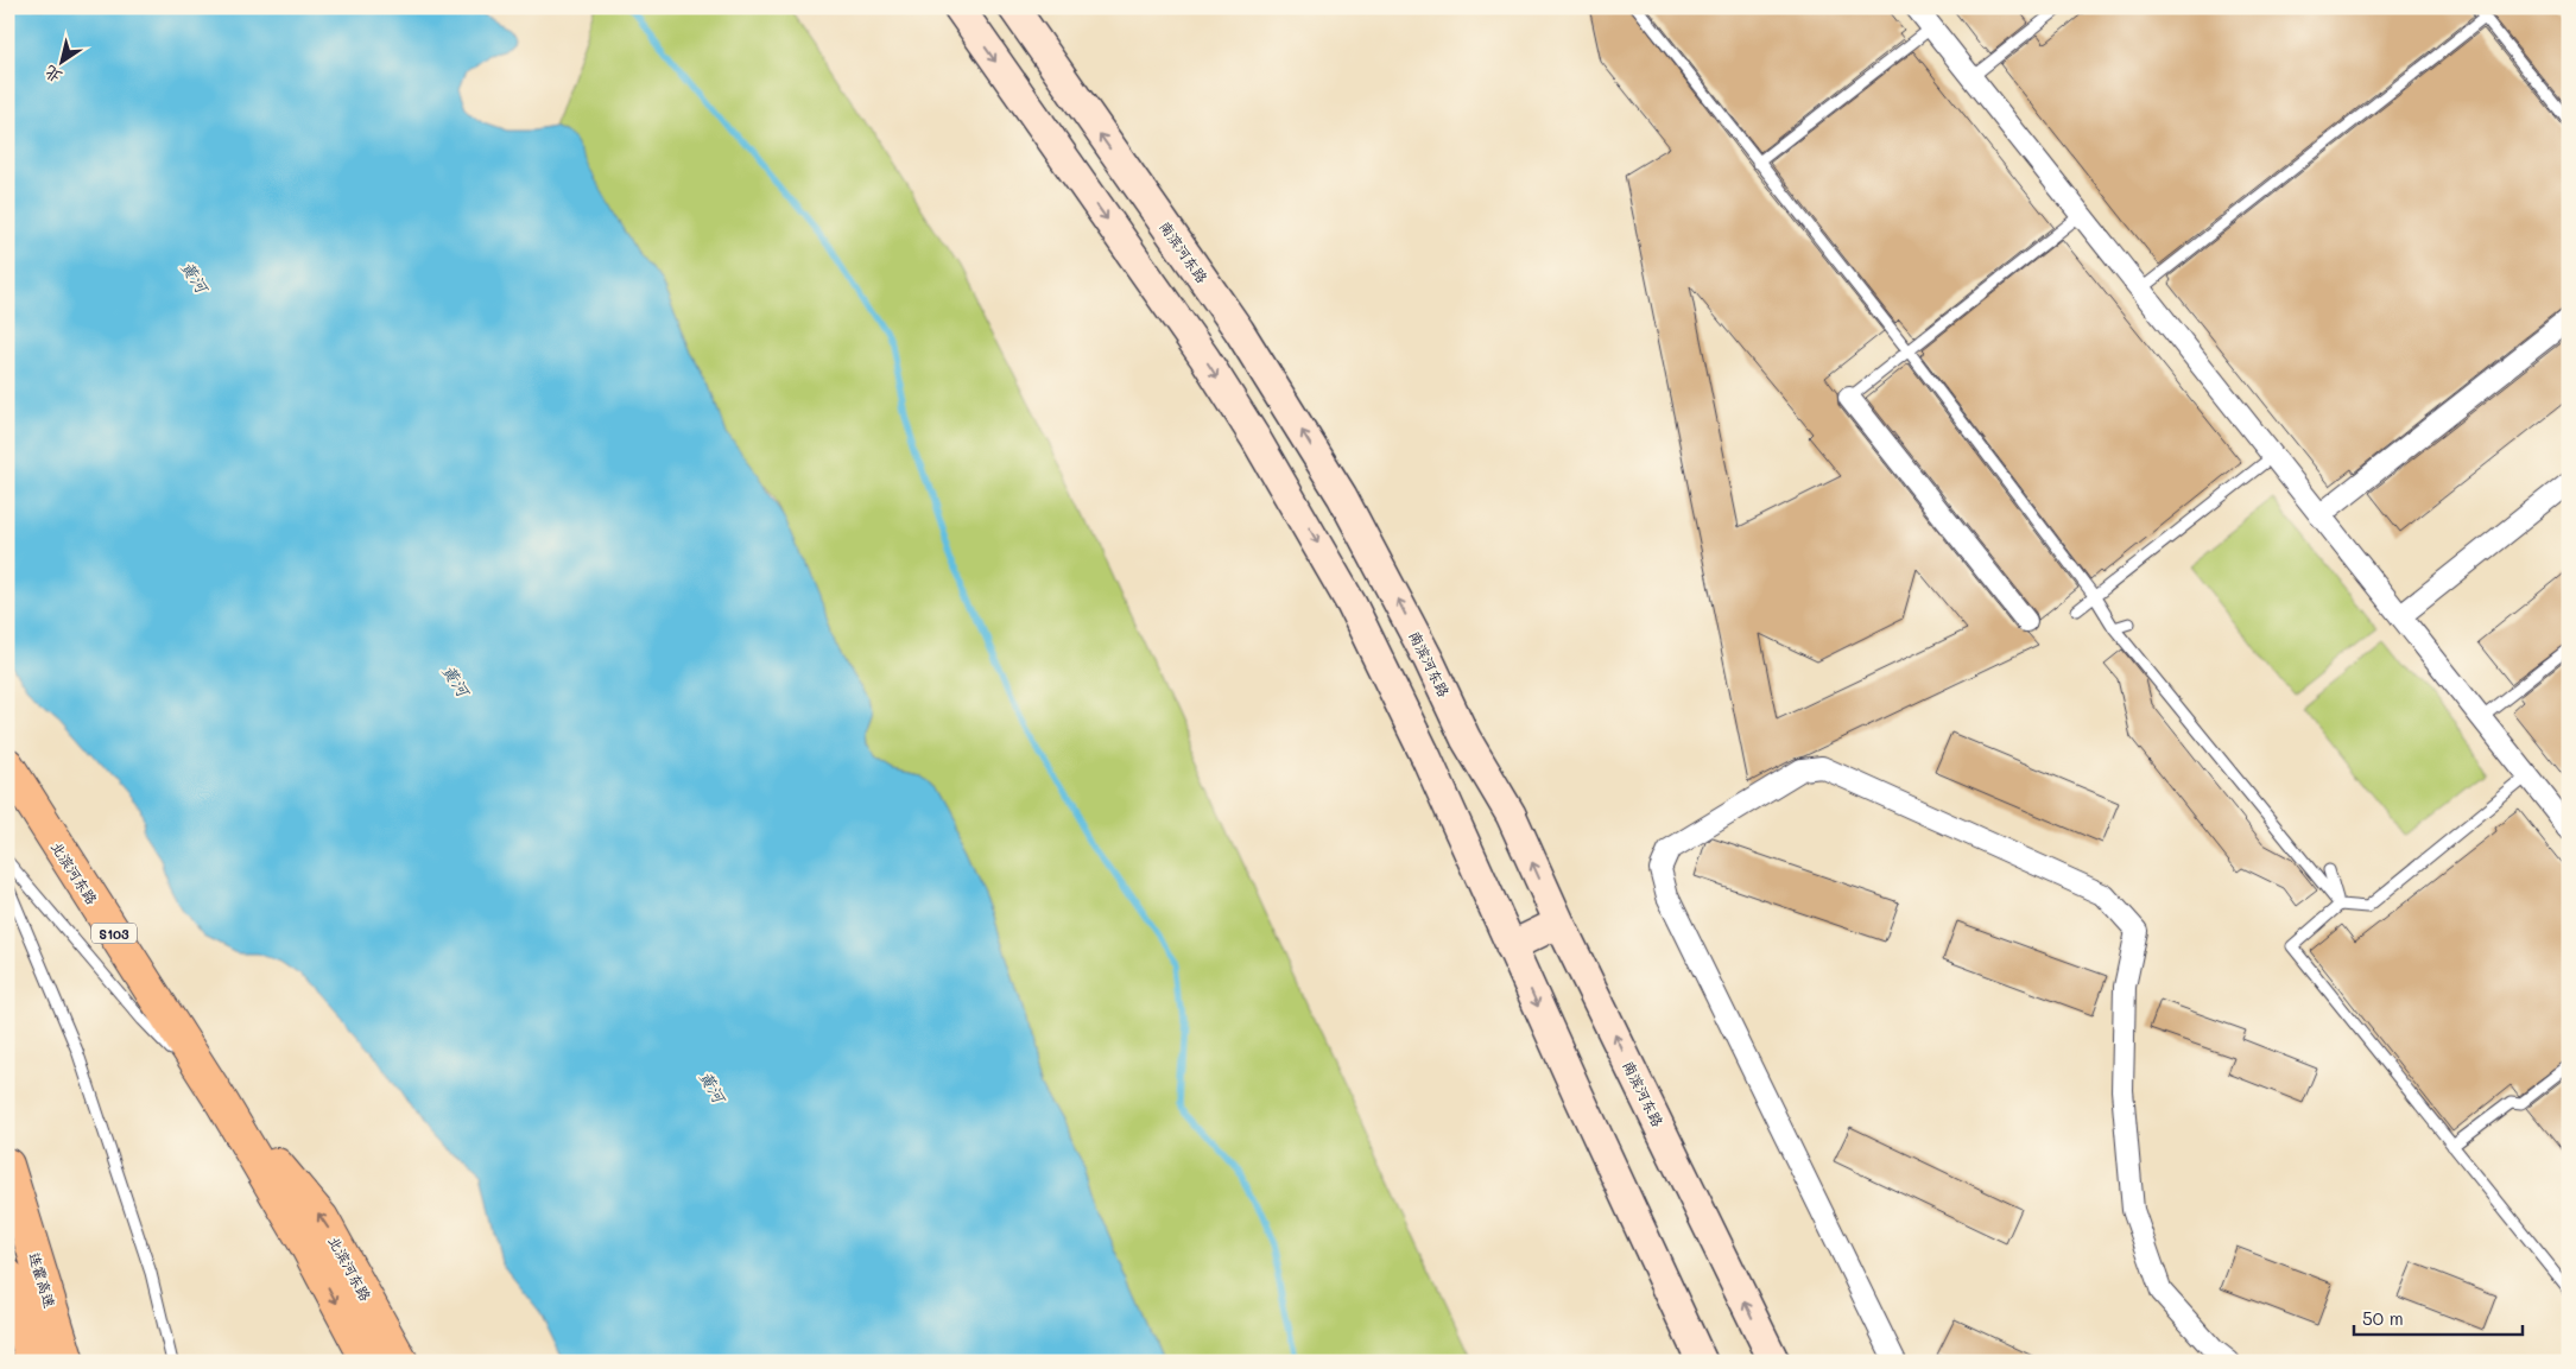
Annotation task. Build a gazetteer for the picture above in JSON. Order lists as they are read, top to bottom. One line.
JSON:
{"streets":{"main road":["南滨河东路","北滨河东路","S103","连霍高速"]},"water":["黄河"],"scale_bar":"50 m","north":"bottom left"}
